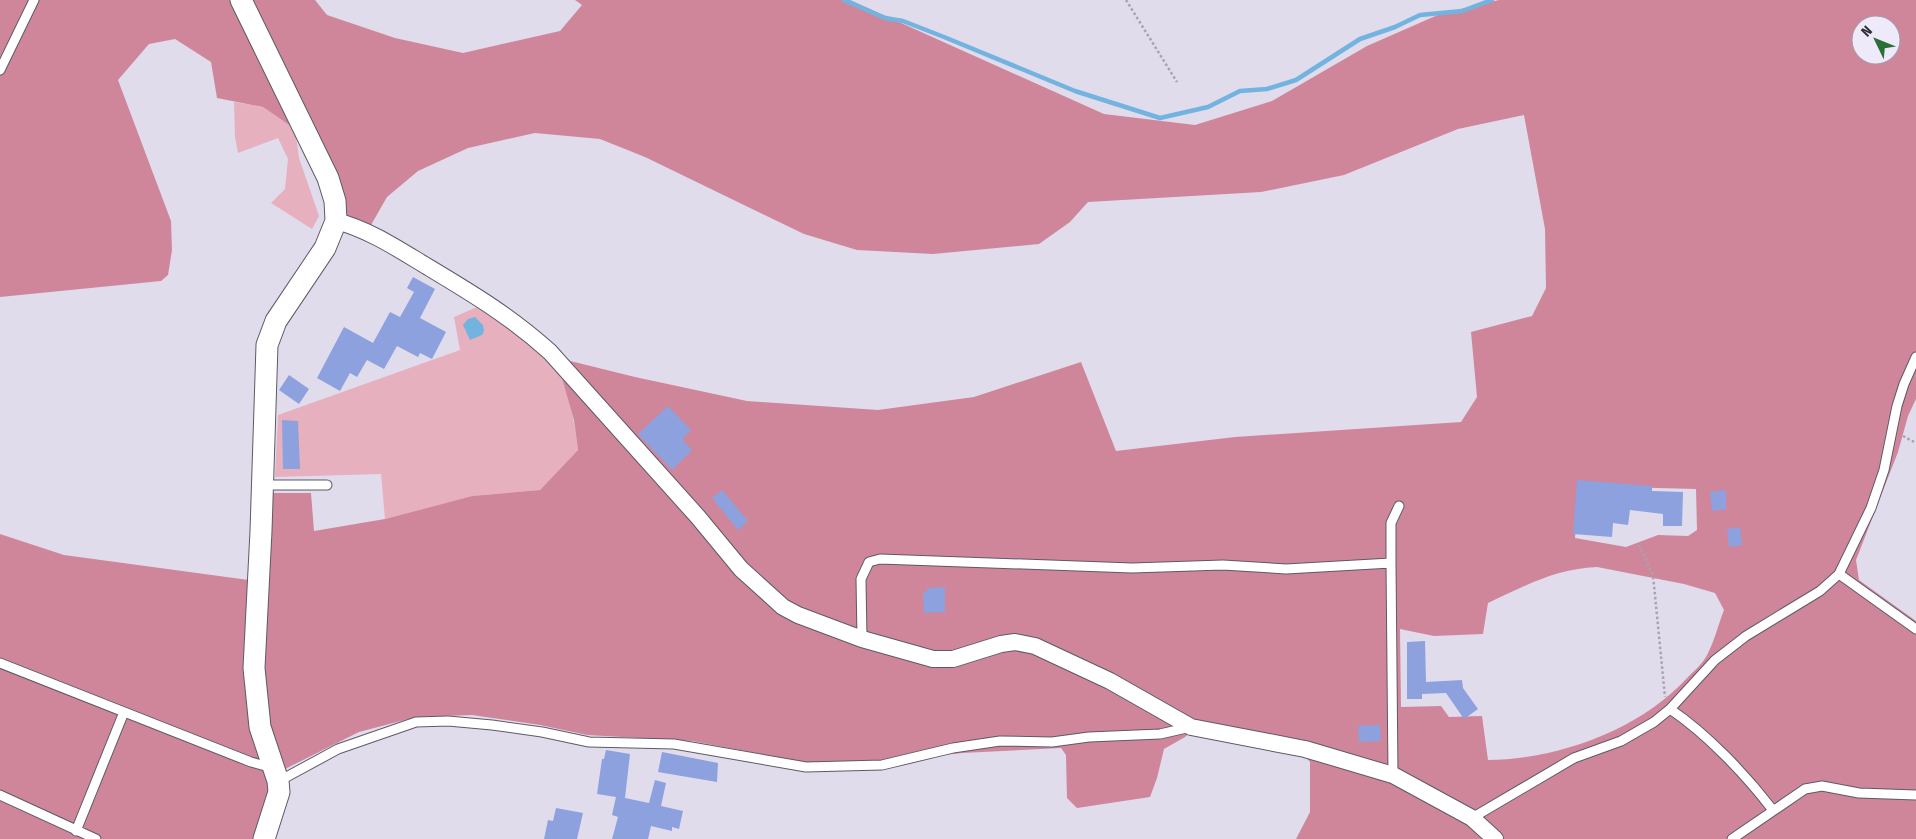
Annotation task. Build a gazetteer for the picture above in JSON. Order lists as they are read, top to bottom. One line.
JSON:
{"north":"top left"}
